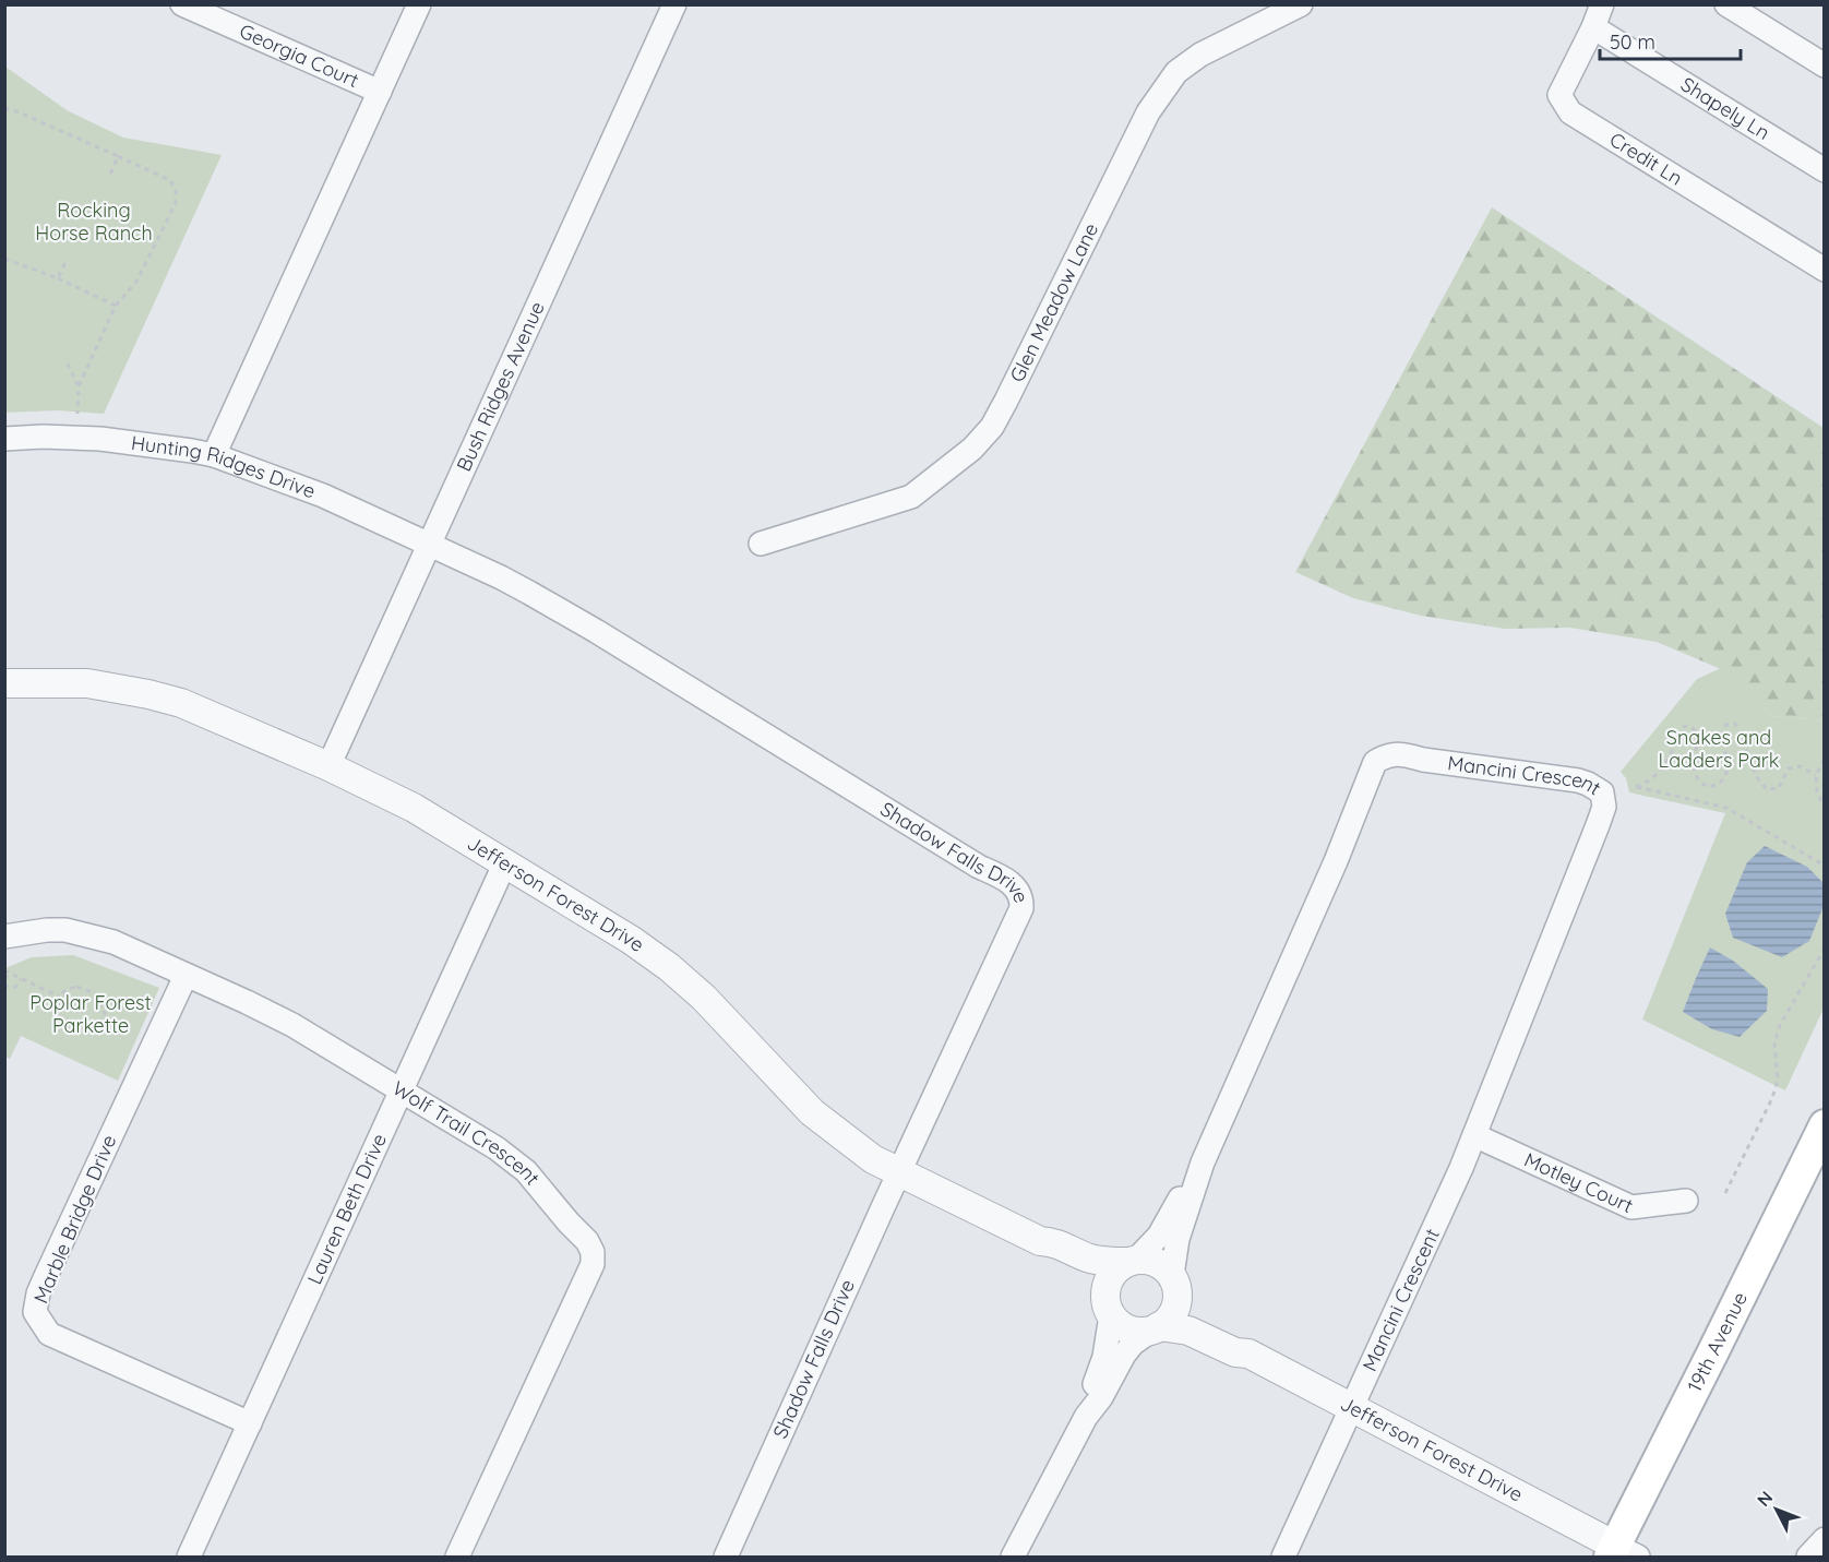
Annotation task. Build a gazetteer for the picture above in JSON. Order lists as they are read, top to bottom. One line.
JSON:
{"streets":{"main road":["19th Avenue"],"street":["Georgia Court","Shapely Ln","Credit Ln","Glen Meadow Lane","Bush Ridges Avenue","Hunting Ridges Drive","Mancini Crescent","Shadow Falls Drive","Jefferson Forest Drive","Wolf Trail Crescent","Motley Court","Lauren Beth Drive","Marble Bridge Drive"]},"crossings":[["Shapely Ln","Credit Ln"],["Bush Ridges Avenue","Hunting Ridges Drive"],["Bush Ridges Avenue","Shadow Falls Drive"],["Bush Ridges Avenue","Jefferson Forest Drive"],["Hunting Ridges Drive","Shadow Falls Drive"],["Mancini Crescent","Jefferson Forest Drive"],["Mancini Crescent","Motley Court"],["Shadow Falls Drive","Jefferson Forest Drive"],["Jefferson Forest Drive","Lauren Beth Drive"],["Jefferson Forest Drive","19th Avenue"],["Wolf Trail Crescent","Lauren Beth Drive"],["Wolf Trail Crescent","Marble Bridge Drive"],["Lauren Beth Drive","Marble Bridge Drive"]],"parks":["Rocking Horse Ranch","Snakes and Ladders Park","Poplar Forest Parkette"],"scale_bar":"50 m","north":"top left"}
